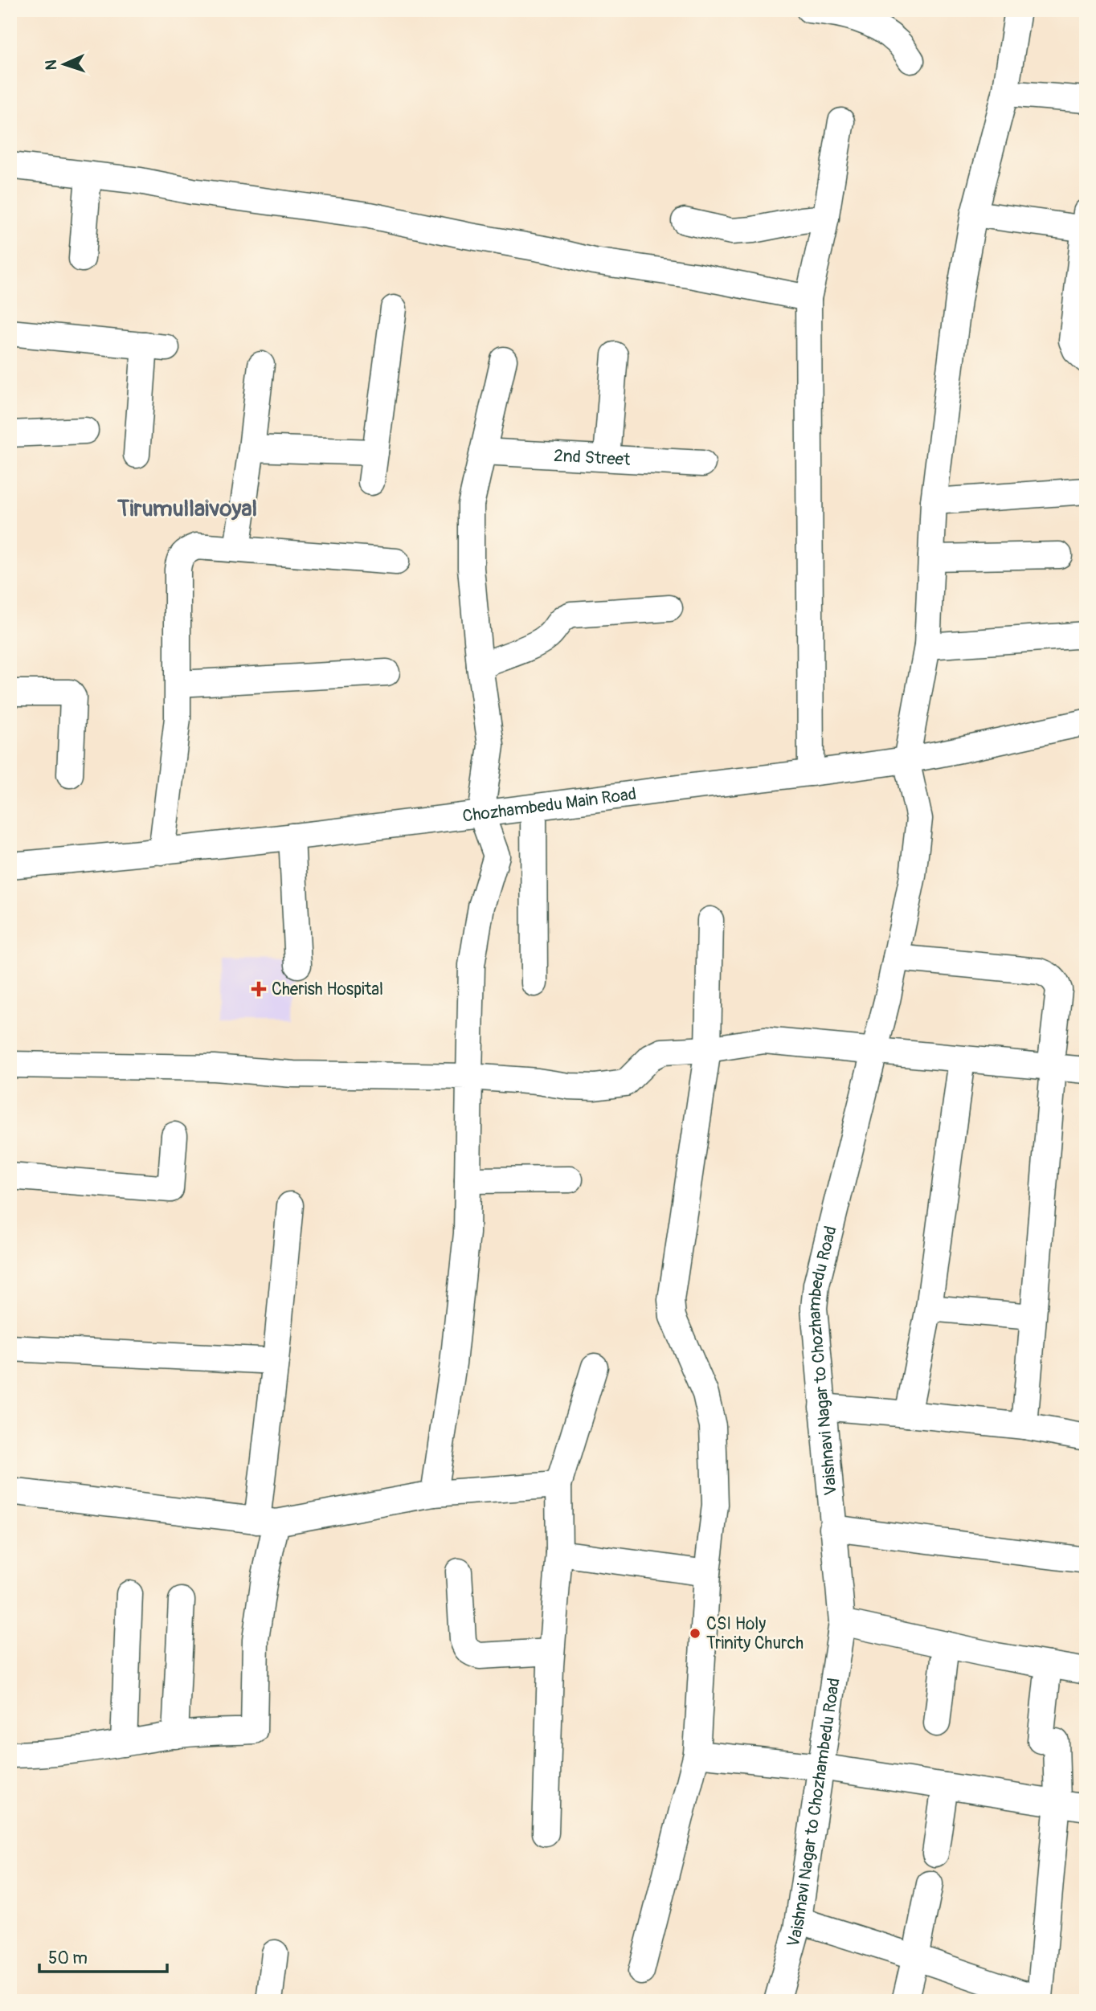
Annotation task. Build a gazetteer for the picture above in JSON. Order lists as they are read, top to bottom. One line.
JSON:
{"streets":{"street":["2nd Street","Chozhambedu Main Road","Vaishnavi Nagar to Chozhambedu Road"]},"crossings":[["Chozhambedu Main Road","Vaishnavi Nagar to Chozhambedu Road"]],"districts":["Tirumullaivoyal"],"places":{"health":["Cherish Hospital"],"other":["CSI Holy Trinity Church"]},"scale_bar":"50 m","north":"left"}
